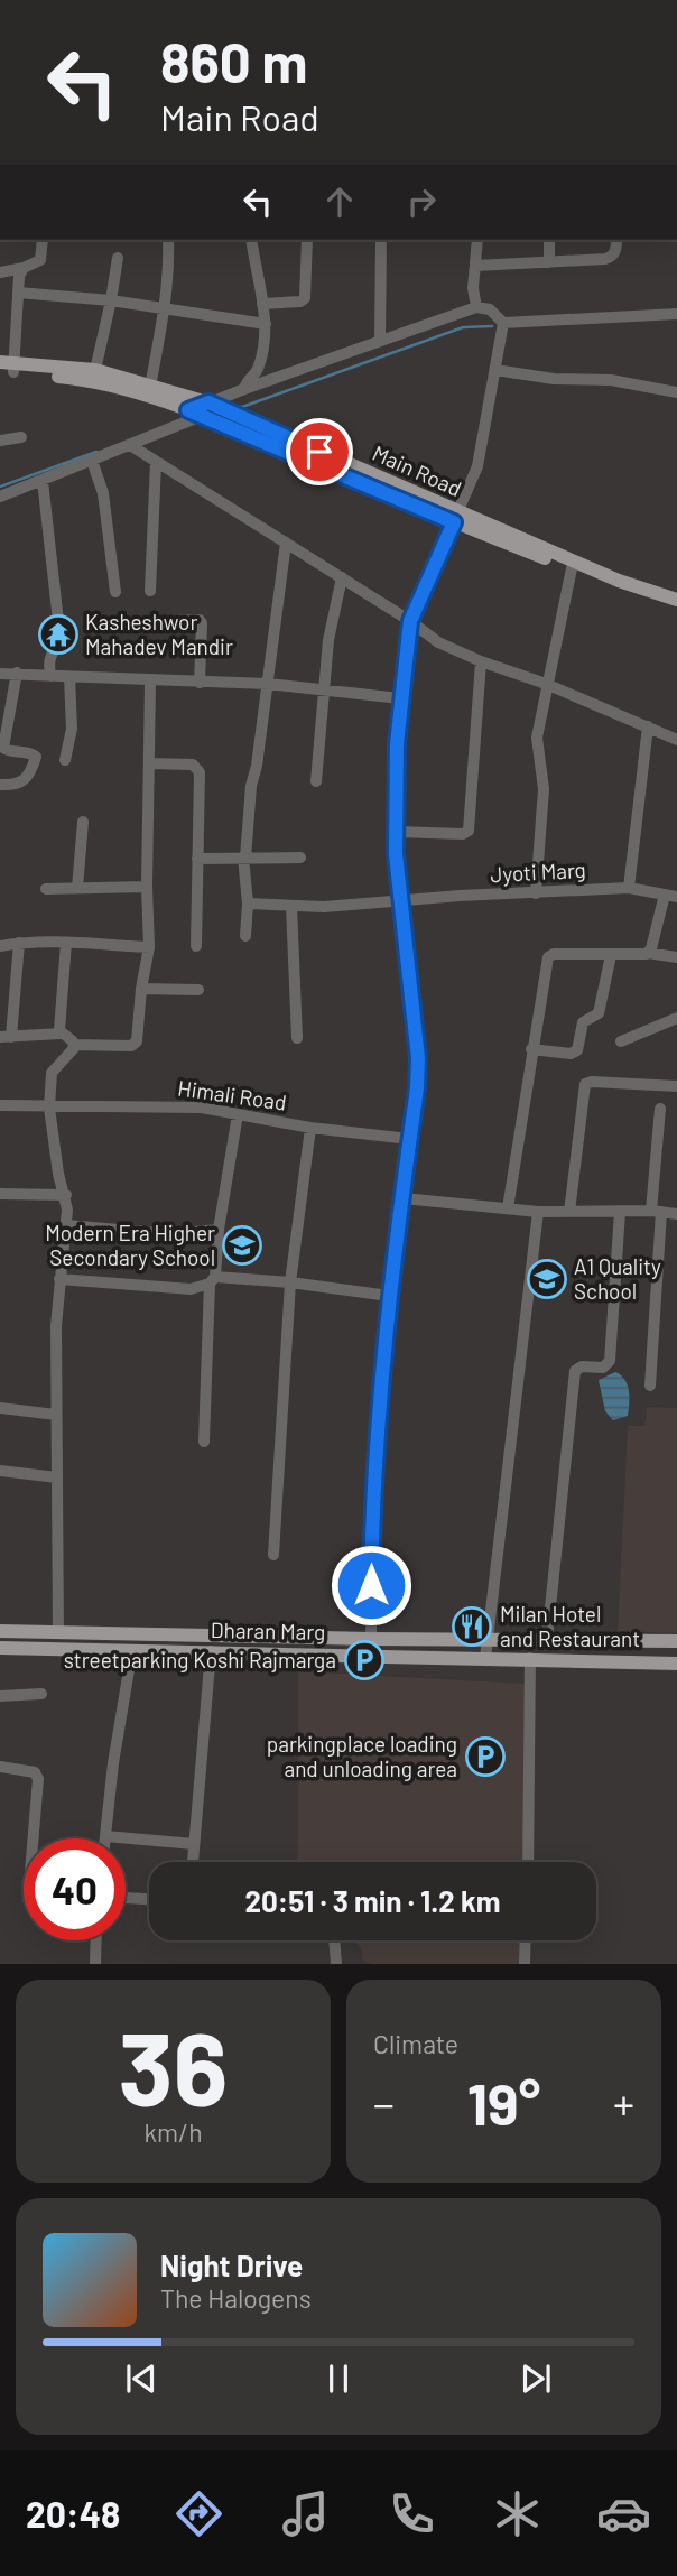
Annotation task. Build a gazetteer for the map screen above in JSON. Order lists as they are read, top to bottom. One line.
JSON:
{"streets":{"main road":["Main Road","Dharan Marg"],"street":["Jyoti Marg","Himali Road"]},"places":{"temple":["Kasheshwor Mahadev Mandir"],"school or university":["Modern Era Higher Secondary School","A1 Quality School"],"restaurant":["Milan Hotel and Restaurant"],"parking":["streetparking Koshi Rajmarga","parkingplace loading and unloading area"]},"page":{"turn":["860 m","Main Road"],"limit":"40","trip":"20:51 · 3 min · 1.2 km","tile":[["36","km/h"],"Climate"],"heat":["−","19°","+"],"song":["Night Drive","The Halogens"],"tabs":"20:48"}}
